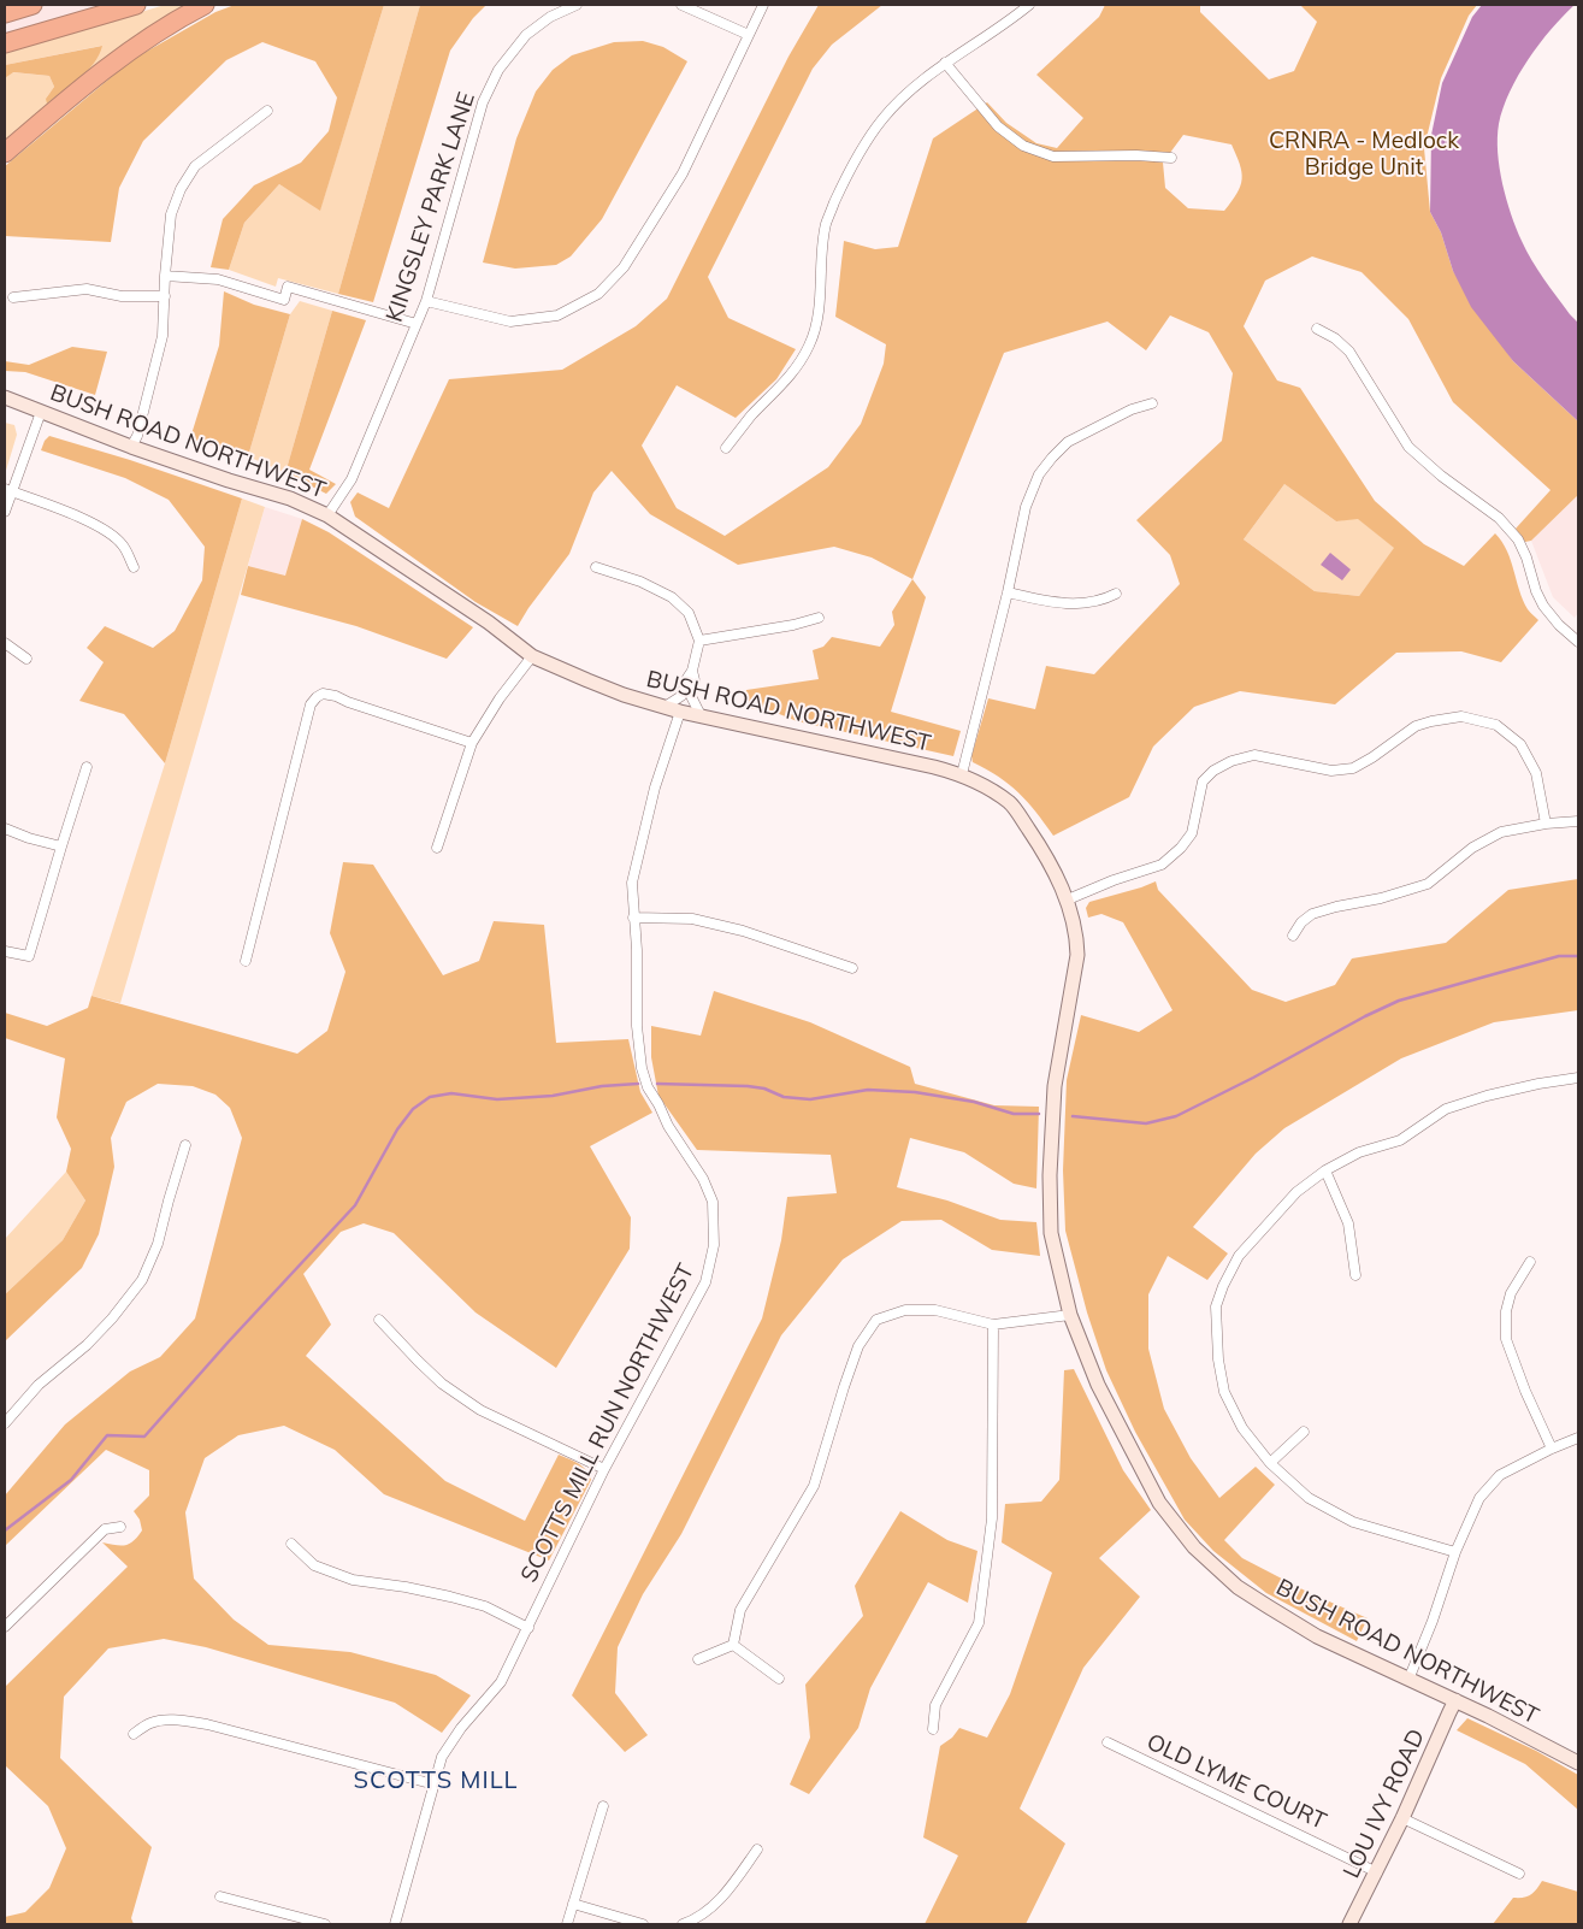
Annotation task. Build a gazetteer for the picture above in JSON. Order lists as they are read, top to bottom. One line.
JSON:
{"streets":{"street":["KINGSLEY PARK LANE","BUSH ROAD NORTHWEST","SCOTTS MILL RUN NORTHWEST","OLD LYME COURT","LOU IVY ROAD"]},"crossings":[["KINGSLEY PARK LANE","BUSH ROAD NORTHWEST"],["BUSH ROAD NORTHWEST","SCOTTS MILL RUN NORTHWEST"],["BUSH ROAD NORTHWEST","LOU IVY ROAD"],["OLD LYME COURT","LOU IVY ROAD"]],"districts":["SCOTTS MILL"],"parks":["CRNRA - Medlock Bridge Unit"]}
